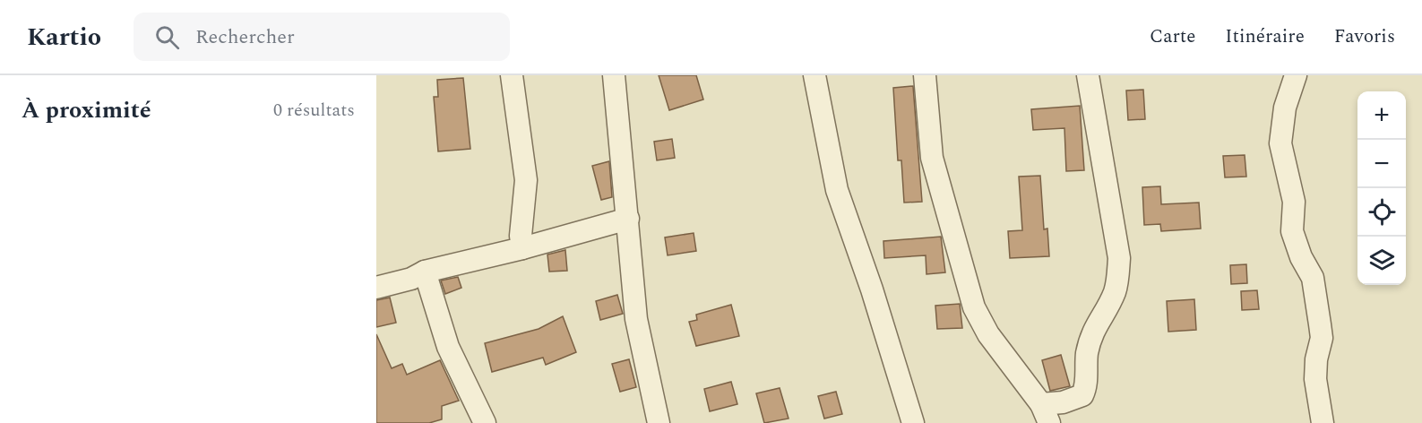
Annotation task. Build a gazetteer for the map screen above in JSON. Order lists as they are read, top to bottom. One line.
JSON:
{"page":{"header":"Kartio","search":"Rechercher","nav":["Carte","Itinéraire","Favoris"],"heading":["À proximité","0 résultats"],"map_buttons":["+","−"]}}
